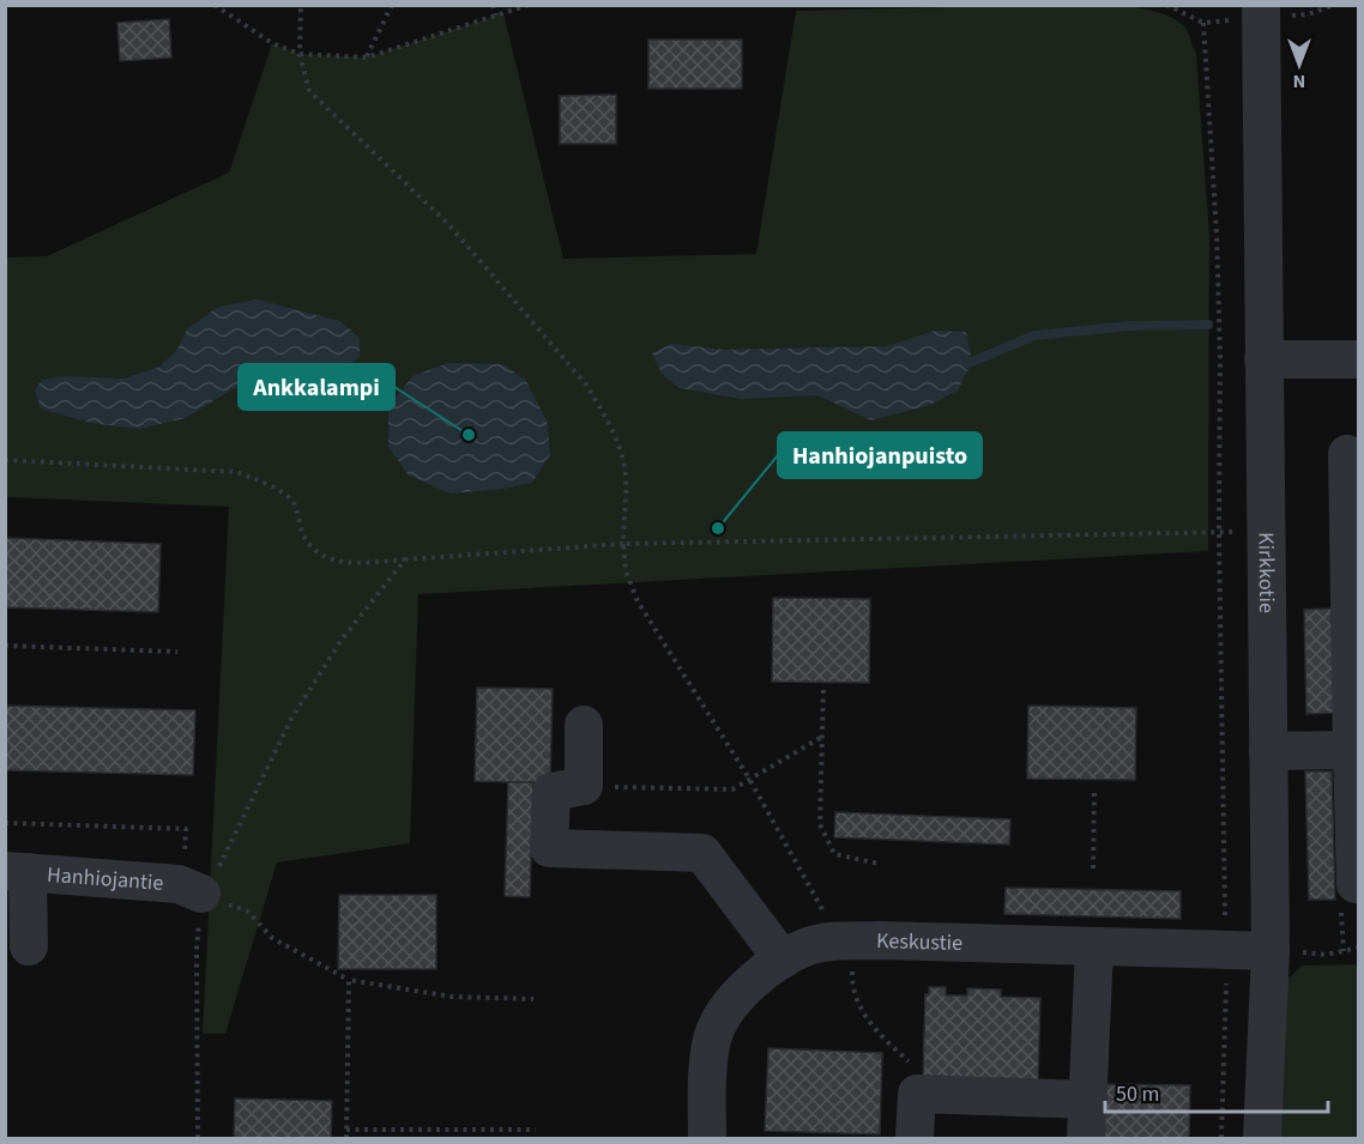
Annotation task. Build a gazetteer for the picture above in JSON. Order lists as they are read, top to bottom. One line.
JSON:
{"streets":{"street":["Kirkkotie","Hanhiojantie","Keskustie"]},"crossings":[["Kirkkotie","Keskustie"]],"places":["Ankkalampi","Hanhiojanpuisto"],"scale_bar":"50 m","north":"bottom"}
